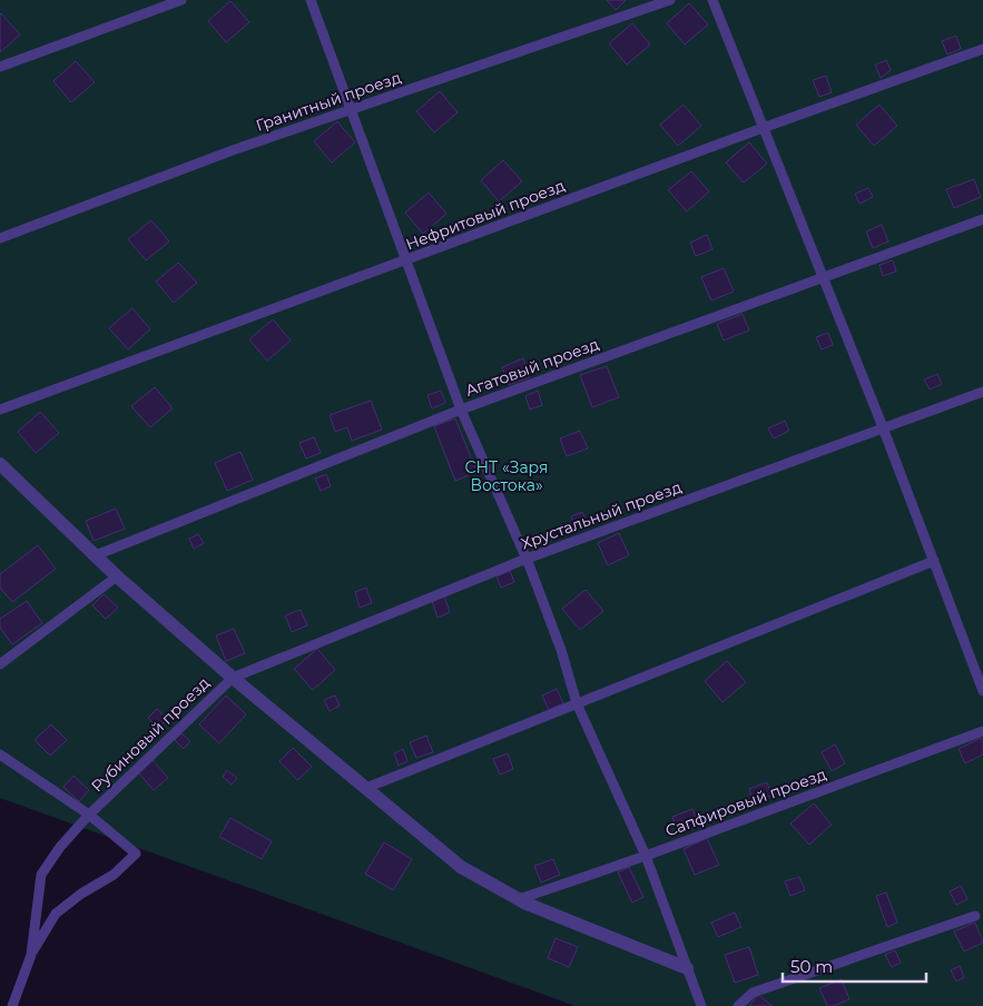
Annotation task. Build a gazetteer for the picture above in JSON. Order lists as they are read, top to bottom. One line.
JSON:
{"streets":{"lane":["Гранитный проезд","Нефритовый проезд","Агатовый проезд","Хрустальный проезд","Рубиновый проезд","Сапфировый проезд"]},"crossings":[["Хрустальный проезд","Рубиновый проезд"]],"parks":["СНТ «Заря Востока»"],"scale_bar":"50 m"}
